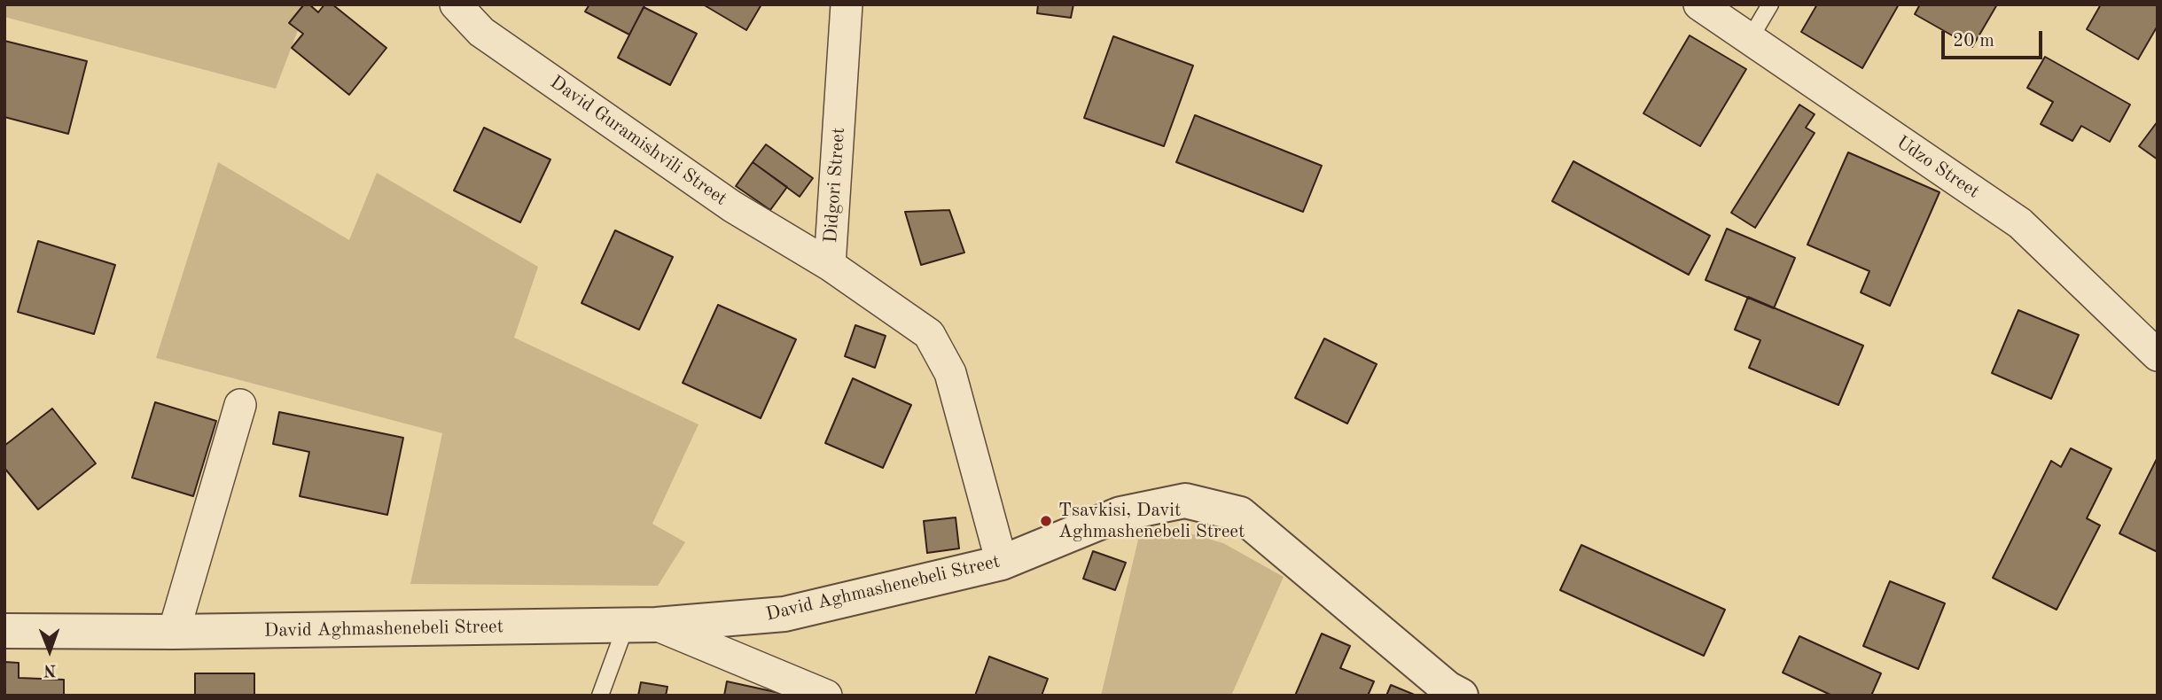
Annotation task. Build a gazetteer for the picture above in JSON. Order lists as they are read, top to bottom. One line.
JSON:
{"streets":{"street":["David Guramishvili Street","Udzo Street","Didgori Street","David Aghmashenebeli Street"]},"crossings":[["David Guramishvili Street","Didgori Street"],["Didgori Street","David Aghmashenebeli Street"]],"places":["Tsavkisi, Davit Aghmashenebeli Street"],"scale_bar":"20 m","north":"bottom"}
